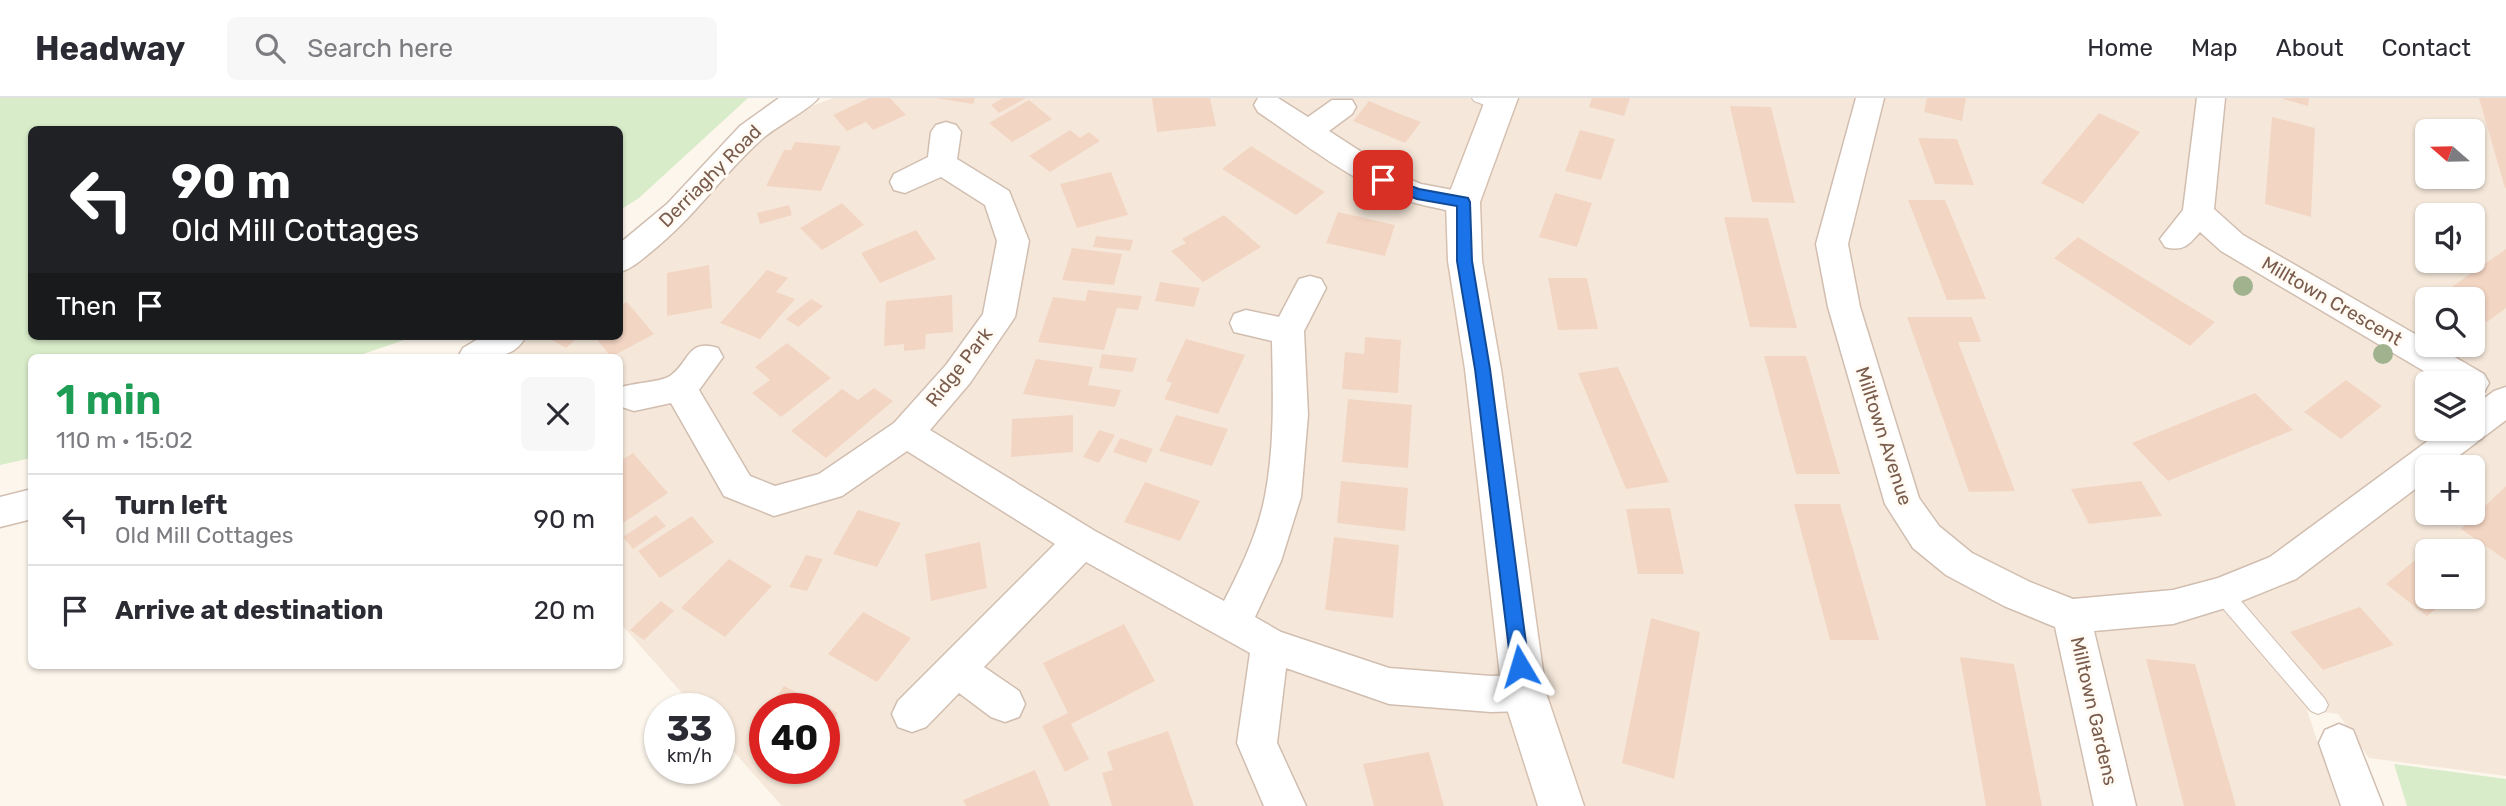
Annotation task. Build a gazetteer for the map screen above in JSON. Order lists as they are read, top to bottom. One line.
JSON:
{"streets":{"street":["Derriaghy Road","Milltown Crescent","Ridge Park","Milltown Avenue","Milltown Gardens"]},"crossings":[["Milltown Crescent","Milltown Avenue"],["Milltown Avenue","Milltown Gardens"]],"north":"left","page":{"header":"Headway","search":"Search here","nav":["Home","Map","About","Contact"],"map_buttons":["+","−"],"turn":["90 m","Old Mill Cottages"],"then":"Then","heading":["1 min","110 m · 15:02"],"list":[{"name":"Turn left","note":"Old Mill Cottages","value":"90 m"},{"name":"Arrive at destination","value":"20 m"}],"speed":"33 km/h","limit":"40"}}
